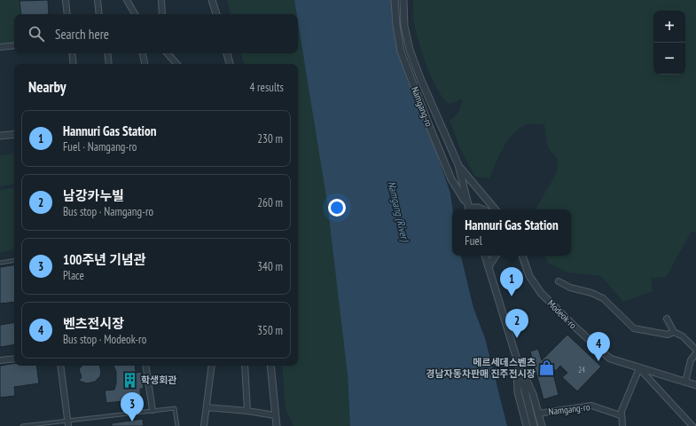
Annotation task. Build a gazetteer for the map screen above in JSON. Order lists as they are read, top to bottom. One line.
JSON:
{"streets":{"street":["Namgang-ro","Modeok-ro"]},"water":["Namgang (River)"],"places":{"shop":["메르세데스벤츠 경남자동차판매 진주전시장"],"building":["학생회관"]},"house_numbers":["24"],"page":{"map_buttons":["+","−"],"search":"Search here","heading":["Nearby","4 results"],"list":[{"mark":"1","name":"Hannuri Gas Station","note":"Fuel · Namgang-ro","value":"230 m"},{"mark":"2","name":"남강카누빌","note":"Bus stop · Namgang-ro","value":"260 m"},{"mark":"3","name":"100주년 기념관","note":"Place","value":"340 m"},{"mark":"4","name":"벤츠전시장","note":"Bus stop · Modeok-ro","value":"350 m"}],"popup":["Hannuri Gas Station","Fuel"],"pins":["1","2","4","3"]}}
